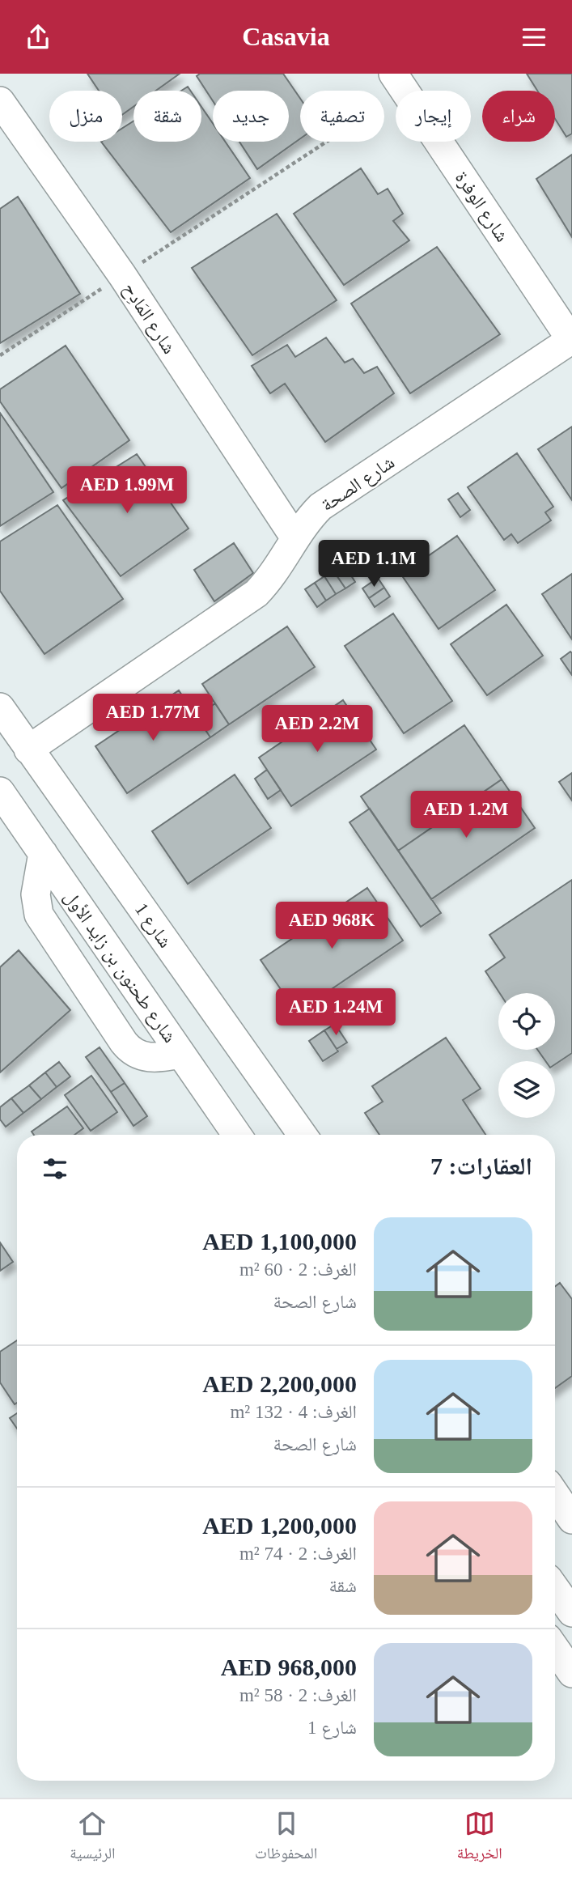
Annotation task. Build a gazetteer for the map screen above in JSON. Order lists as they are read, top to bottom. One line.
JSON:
{"streets":{"street":["شارع الوفرة","شارع المَادِح","شارع الصحة","شارع 1","شارع طحنون بن زايد الأول"]},"crossings":[["شارع الوفرة","شارع الصحة"],["شارع المَادِح","شارع الصحة"],["شارع الصحة","شارع 1"]],"page":{"header":"Casavia","chip":["شراء","إيجار","تصفية","جديد","شقة","منزل"],"price":["AED 1.99M","AED 1.1M","AED 1.77M","AED 2.2M","AED 1.2M","AED 968K","AED 1.24M"],"heading":"العقارات: 7","list":[{"name":"AED 1,100,000","note":"الغرف: 2 · 60 m² · شارع الصحة"},{"name":"AED 2,200,000","note":"الغرف: 4 · 132 m² · شارع الصحة"},{"name":"AED 1,200,000","note":"الغرف: 2 · 74 m² · شقة"},{"name":"AED 968,000","note":"الغرف: 2 · 58 m² · شارع 1"}],"tabs":["الخريطة","المحفوظات","الرئيسية"]}}
